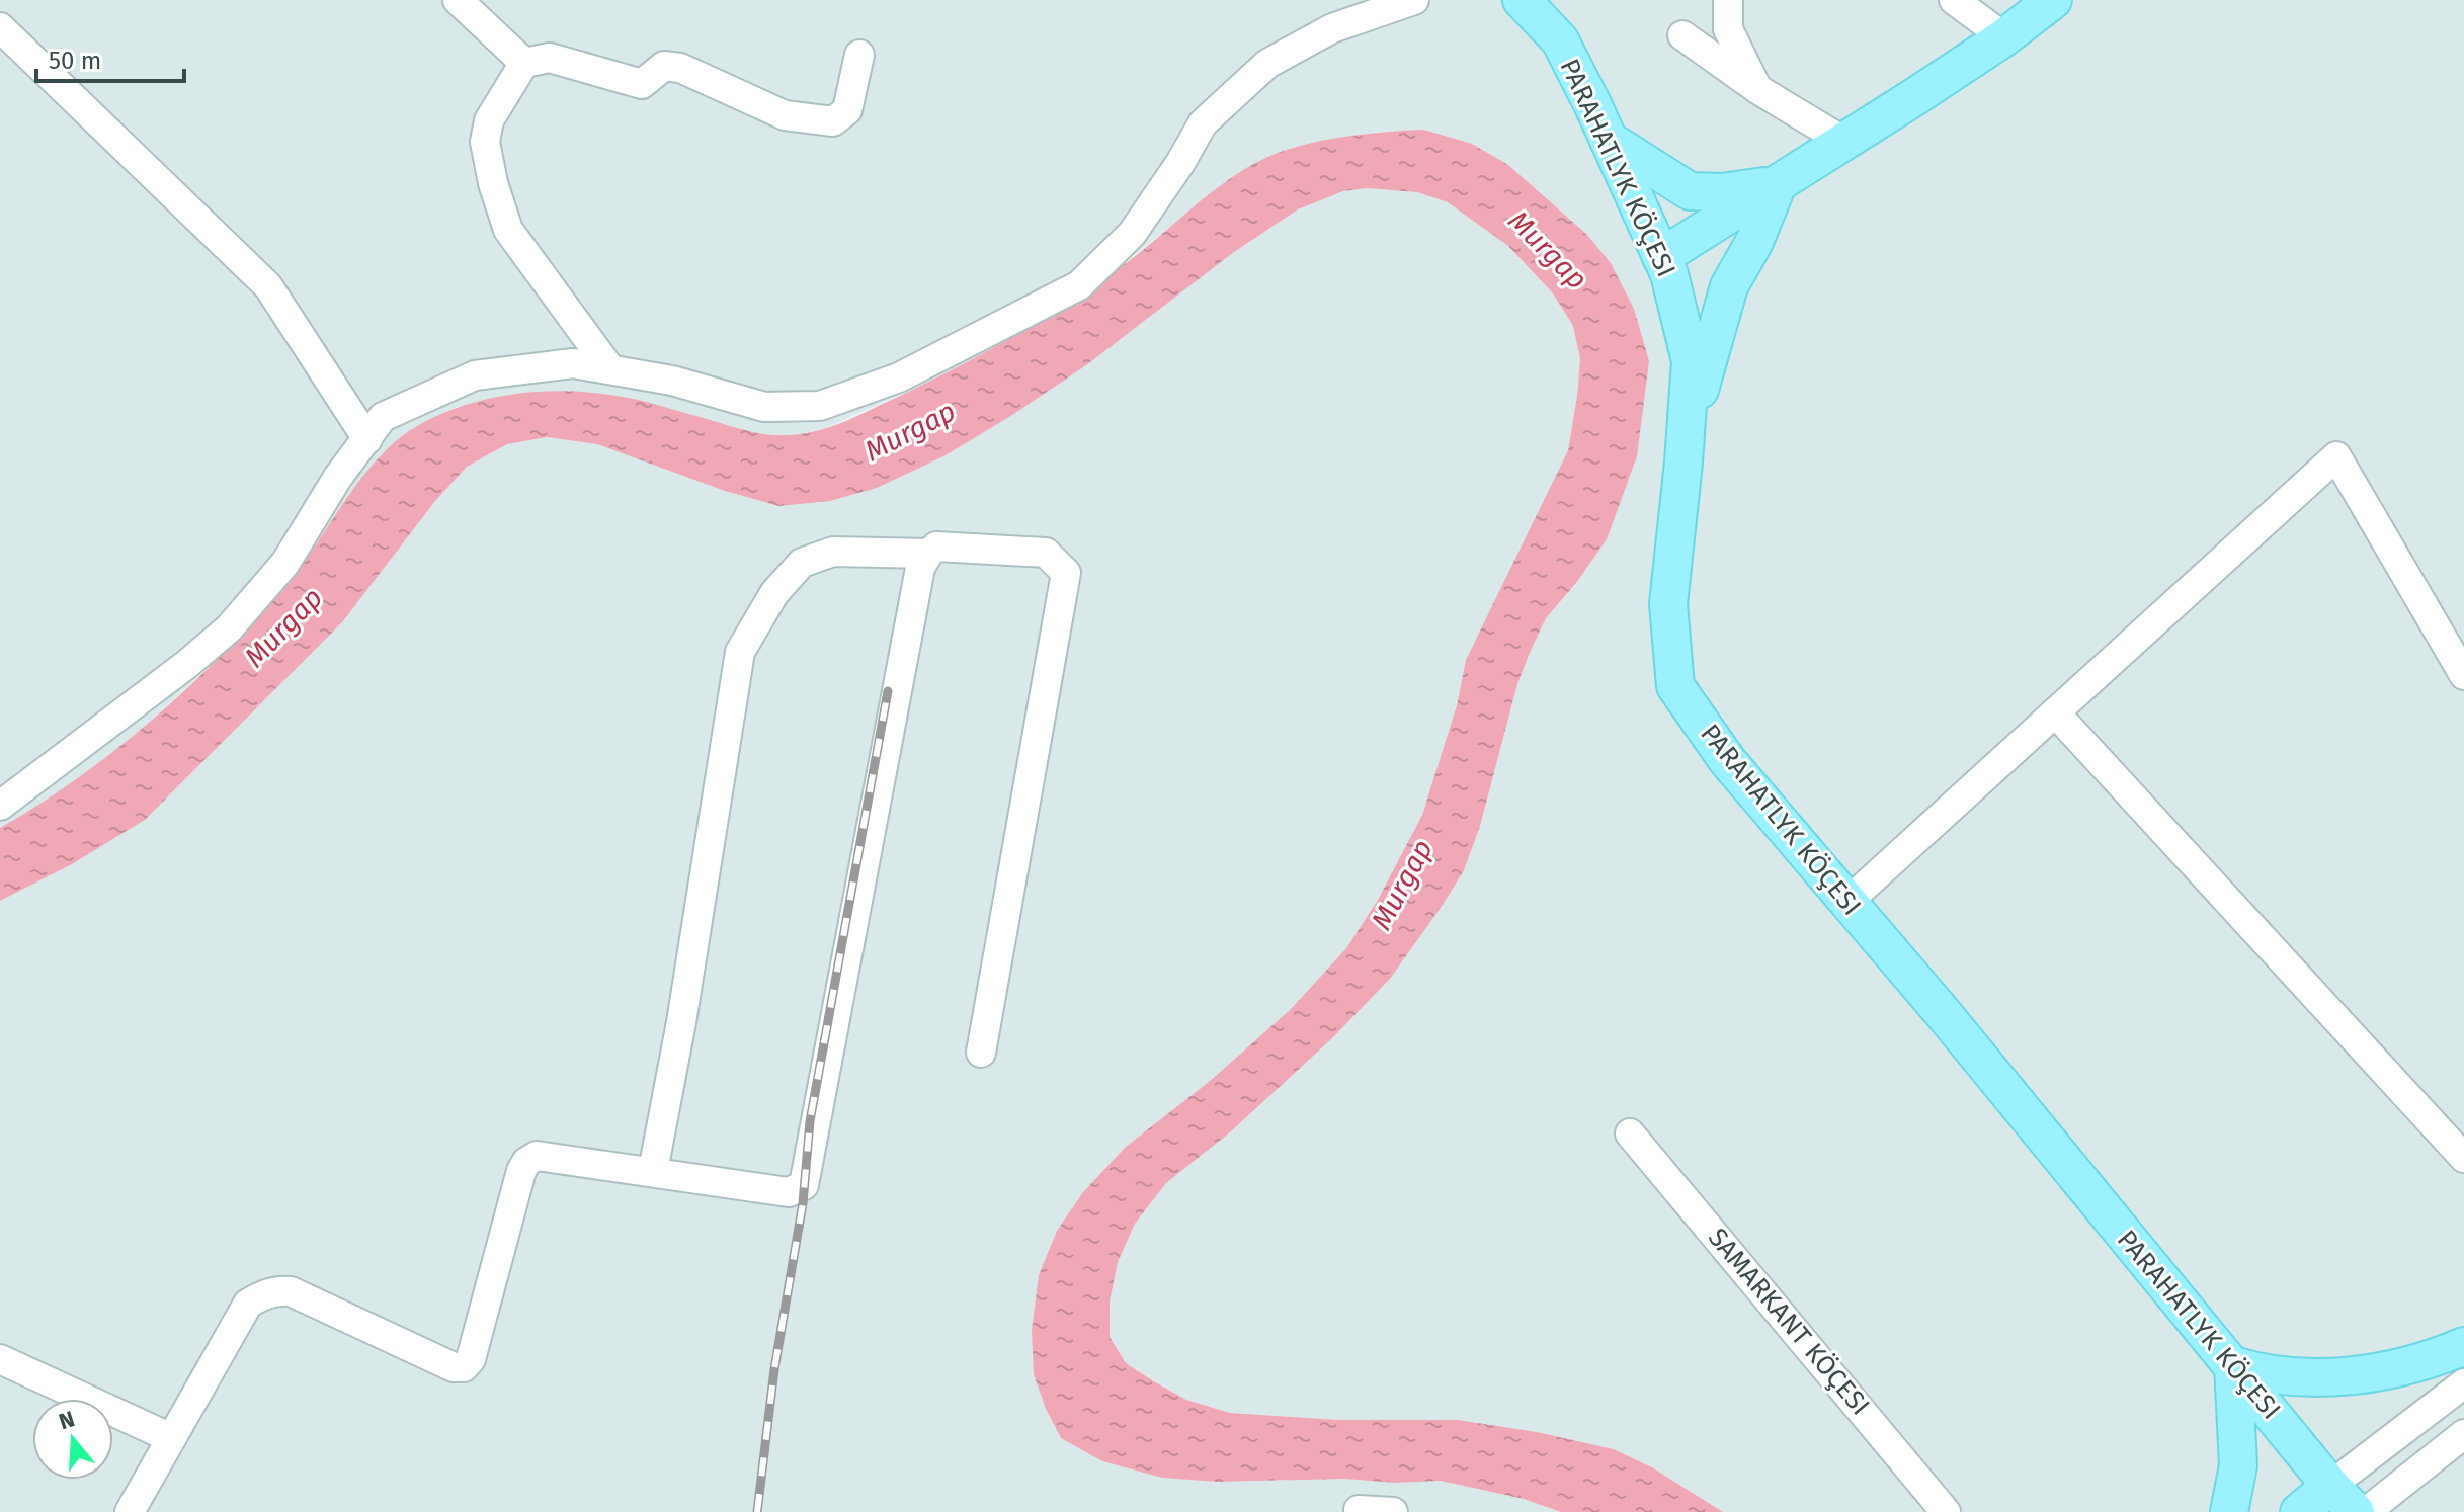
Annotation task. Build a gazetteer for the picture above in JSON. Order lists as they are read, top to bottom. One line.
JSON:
{"streets":{"main road":["PARAHATLYK KÖÇESI"],"street":["SAMARKANT KÖÇESI"]},"water":["Murgap"],"scale_bar":"50 m","north":"top"}
